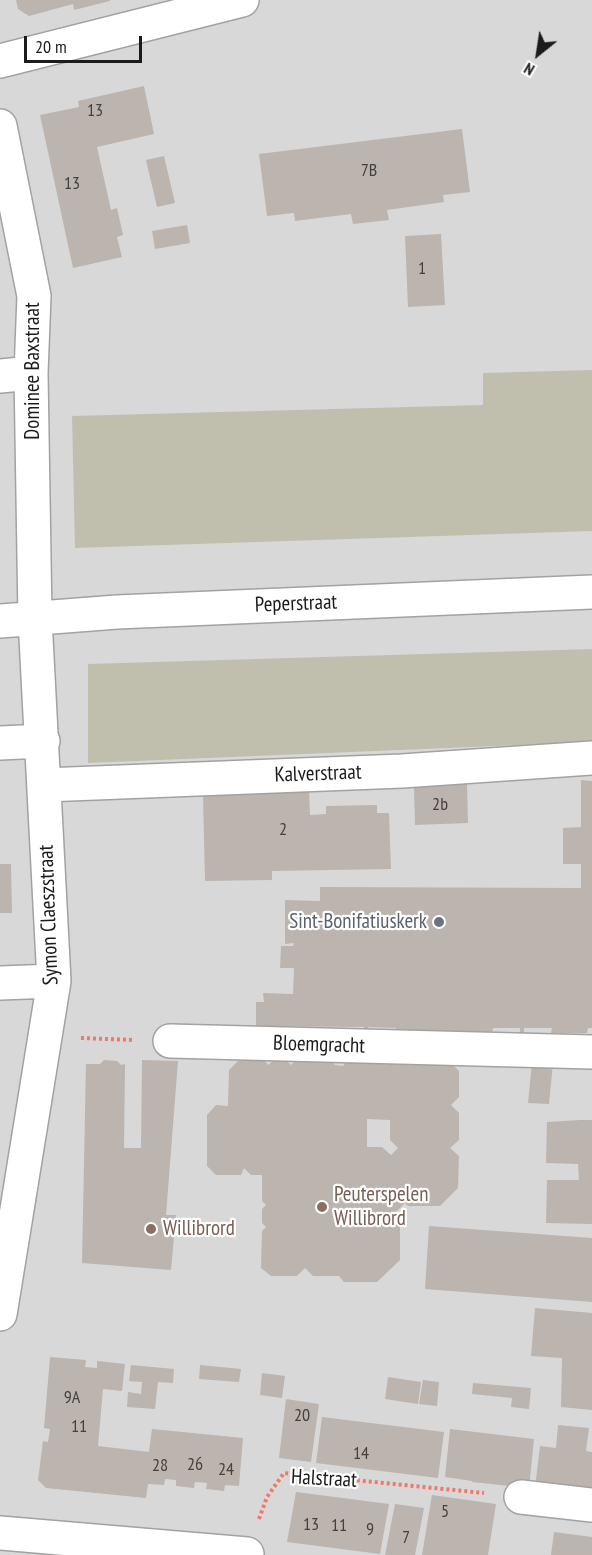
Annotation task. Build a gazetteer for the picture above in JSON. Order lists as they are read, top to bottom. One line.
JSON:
{"streets":{"street":["Dominee Baxstraat","Peperstraat","Kalverstraat","Symon Claeszstraat","Bloemgracht"],"path":["Halstraat"]},"crossings":[["Dominee Baxstraat","Peperstraat"],["Dominee Baxstraat","Symon Claeszstraat"],["Peperstraat","Symon Claeszstraat"],["Kalverstraat","Symon Claeszstraat"]],"places":["Sint-Bonifatiuskerk","Peuterspelen Willibrord","Willibrord"],"house_numbers":["13","7B","13","1","2b","2","9A","20","11","14","26","28","24","5","13","11","9","7"],"scale_bar":"20 m","north":"bottom left"}
